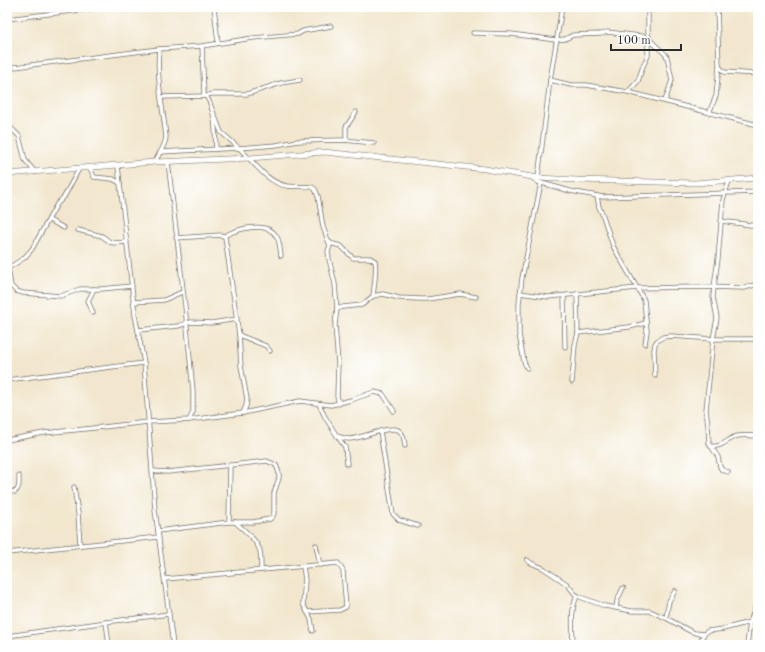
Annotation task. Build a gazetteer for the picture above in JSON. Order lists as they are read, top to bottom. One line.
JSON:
{"scale_bar":"100 m"}
